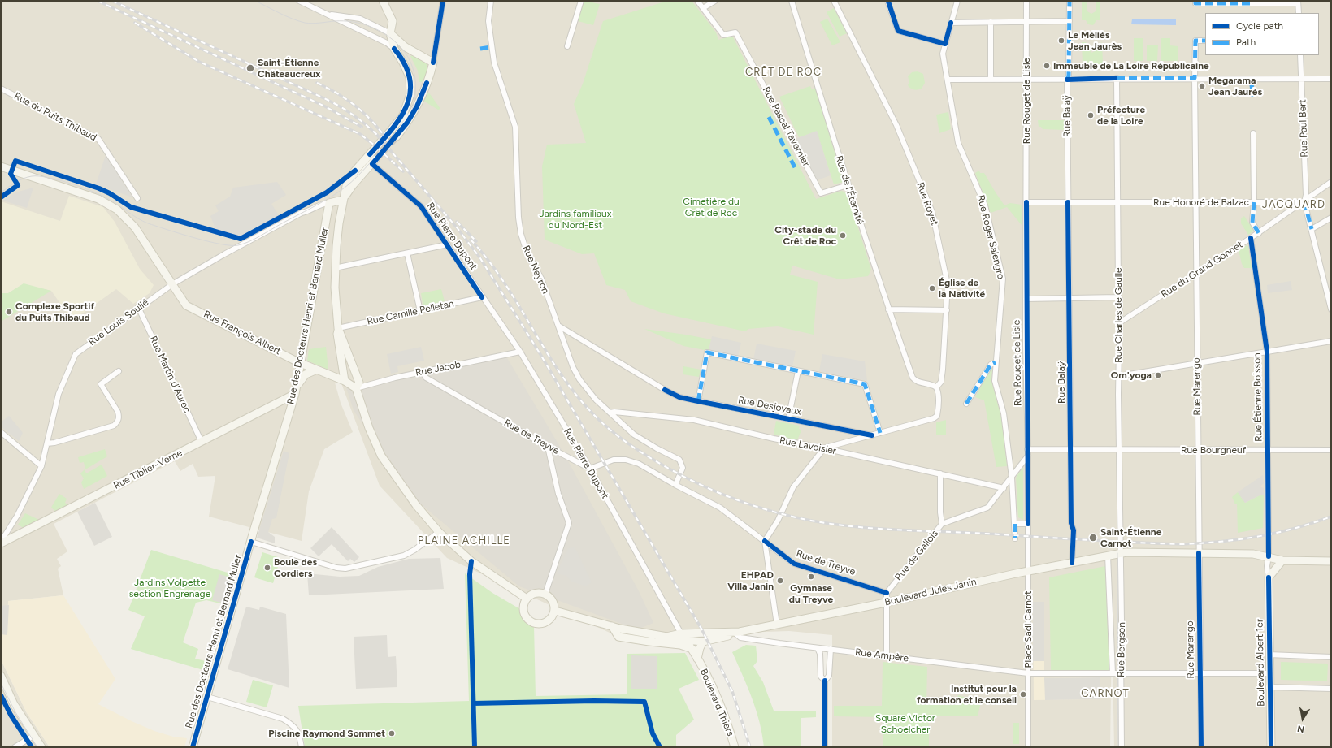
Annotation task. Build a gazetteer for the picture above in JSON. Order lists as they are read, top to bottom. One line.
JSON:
{"streets":{"main road":["Rue des Docteurs Henri et Bernard Muller","Rue Louis Soulié","Rue François Albert","Rue Tiblier-Verne","Boulevard Jules Janin","Boulevard Albert 1er","Boulevard Thiers"],"street":["Rue Rouget de Lisle","Rue Balaÿ","Rue du Puits Thibaud","Rue Pascal Tavernier","Rue Paul Bert","Rue de l'Éternité","Rue Honoré de Balzac","Rue Royet","Rue Pierre Dupont","Rue Roger Salengro","Rue Neyron","Rue du Grand Gonnet","Rue Camille Pelletan","Rue Charles de Gaulle","Rue Jacob","Rue Martin d'Aurec","Rue Marengo","Rue Étienne Boisson","Rue Desjoyaux","Rue de Treyve","Rue Lavoisier","Rue Bourgneuf","Rue de Gallois","Place Sadi Carnot","Rue Bergson","Rue Ampère"]},"crossings":[["Rue Rouget de Lisle","Rue Honoré de Balzac"],["Rue Rouget de Lisle","Rue Bourgneuf"],["Rue Rouget de Lisle","Rue de Gallois"],["Rue Rouget de Lisle","Boulevard Jules Janin"],["Rue Rouget de Lisle","Place Sadi Carnot"],["Rue Balaÿ","Rue Honoré de Balzac"],["Rue Balaÿ","Rue Bourgneuf"],["Rue Balaÿ","Boulevard Jules Janin"],["Rue Pascal Tavernier","Rue de l'Éternité"],["Rue Paul Bert","Rue Honoré de Balzac"],["Rue Paul Bert","Rue du Grand Gonnet"],["Rue de l'Éternité","Rue Royet"],["Rue Honoré de Balzac","Rue du Grand Gonnet"],["Rue Honoré de Balzac","Rue Charles de Gaulle"],["Rue Honoré de Balzac","Rue Marengo"],["Rue Pierre Dupont","Rue Camille Pelletan"],["Rue Pierre Dupont","Rue Jacob"],["Rue Pierre Dupont","Rue de Treyve"],["Rue Pierre Dupont","Boulevard Jules Janin"],["Rue Pierre Dupont","Boulevard Thiers"],["Rue Roger Salengro","Rue de Gallois"],["Rue Neyron","Rue Desjoyaux"],["Rue Neyron","Rue de Treyve"],["Rue Neyron","Rue Lavoisier"],["Rue du Grand Gonnet","Rue Charles de Gaulle"],["Rue du Grand Gonnet","Rue Marengo"],["Rue du Grand Gonnet","Rue Étienne Boisson"],["Rue Charles de Gaulle","Rue Bourgneuf"],["Rue Charles de Gaulle","Boulevard Jules Janin"],["Rue Charles de Gaulle","Rue Bergson"],["Rue des Docteurs Henri et Bernard Muller","Rue Louis Soulié"],["Rue des Docteurs Henri et Bernard Muller","Rue François Albert"],["Rue des Docteurs Henri et Bernard Muller","Rue Tiblier-Verne"],["Rue Louis Soulié","Rue François Albert"],["Rue Louis Soulié","Rue Martin d'Aurec"],["Rue Louis Soulié","Rue Tiblier-Verne"],["Rue François Albert","Rue Jacob"],["Rue Jacob","Rue de Treyve"],["Rue Martin d'Aurec","Rue Tiblier-Verne"],["Rue Marengo","Rue Bourgneuf"],["Rue Marengo","Boulevard Jules Janin"],["Rue Marengo","Place Sadi Carnot"],["Rue Étienne Boisson","Rue Bourgneuf"],["Rue Étienne Boisson","Boulevard Jules Janin"],["Rue Étienne Boisson","Boulevard Albert 1er"],["Rue de Treyve","Rue de Gallois"],["Rue Lavoisier","Rue de Gallois"],["Boulevard Jules Janin","Place Sadi Carnot"],["Boulevard Jules Janin","Rue Bergson"],["Boulevard Jules Janin","Rue Ampère"],["Boulevard Jules Janin","Boulevard Albert 1er"],["Boulevard Jules Janin","Boulevard Thiers"],["Place Sadi Carnot","Rue Bergson"],["Place Sadi Carnot","Rue Ampère"],["Place Sadi Carnot","Boulevard Albert 1er"]],"districts":["CRÊT DE ROC","JACQUARD","PLAINE ACHILLE","CARNOT"],"parks":["Cimetière du Crêt de Roc","Jardins familiaux du Nord-Est","Jardins Volpette section Engrenage","Square Victor Schoelcher"],"places":["Le Méliès Jean Jaurès","Immeuble de La Loire Républicaine","Saint-Étienne Châteaucreux","Megarama Jean Jaurès","Préfecture de la Loire","City-stade du Crêt de Roc","Église de la Nativité","Complexe Sportif du Puits Thibaud","Om'yoga","Saint-Étienne Carnot","Boule des Cordiers","Gymnase du Treyve","EHPAD Villa Janin","Institut pour la formation et le conseil","Piscine Raymond Sommet"],"legend":["Cycle path","Path"],"north":"bottom"}
